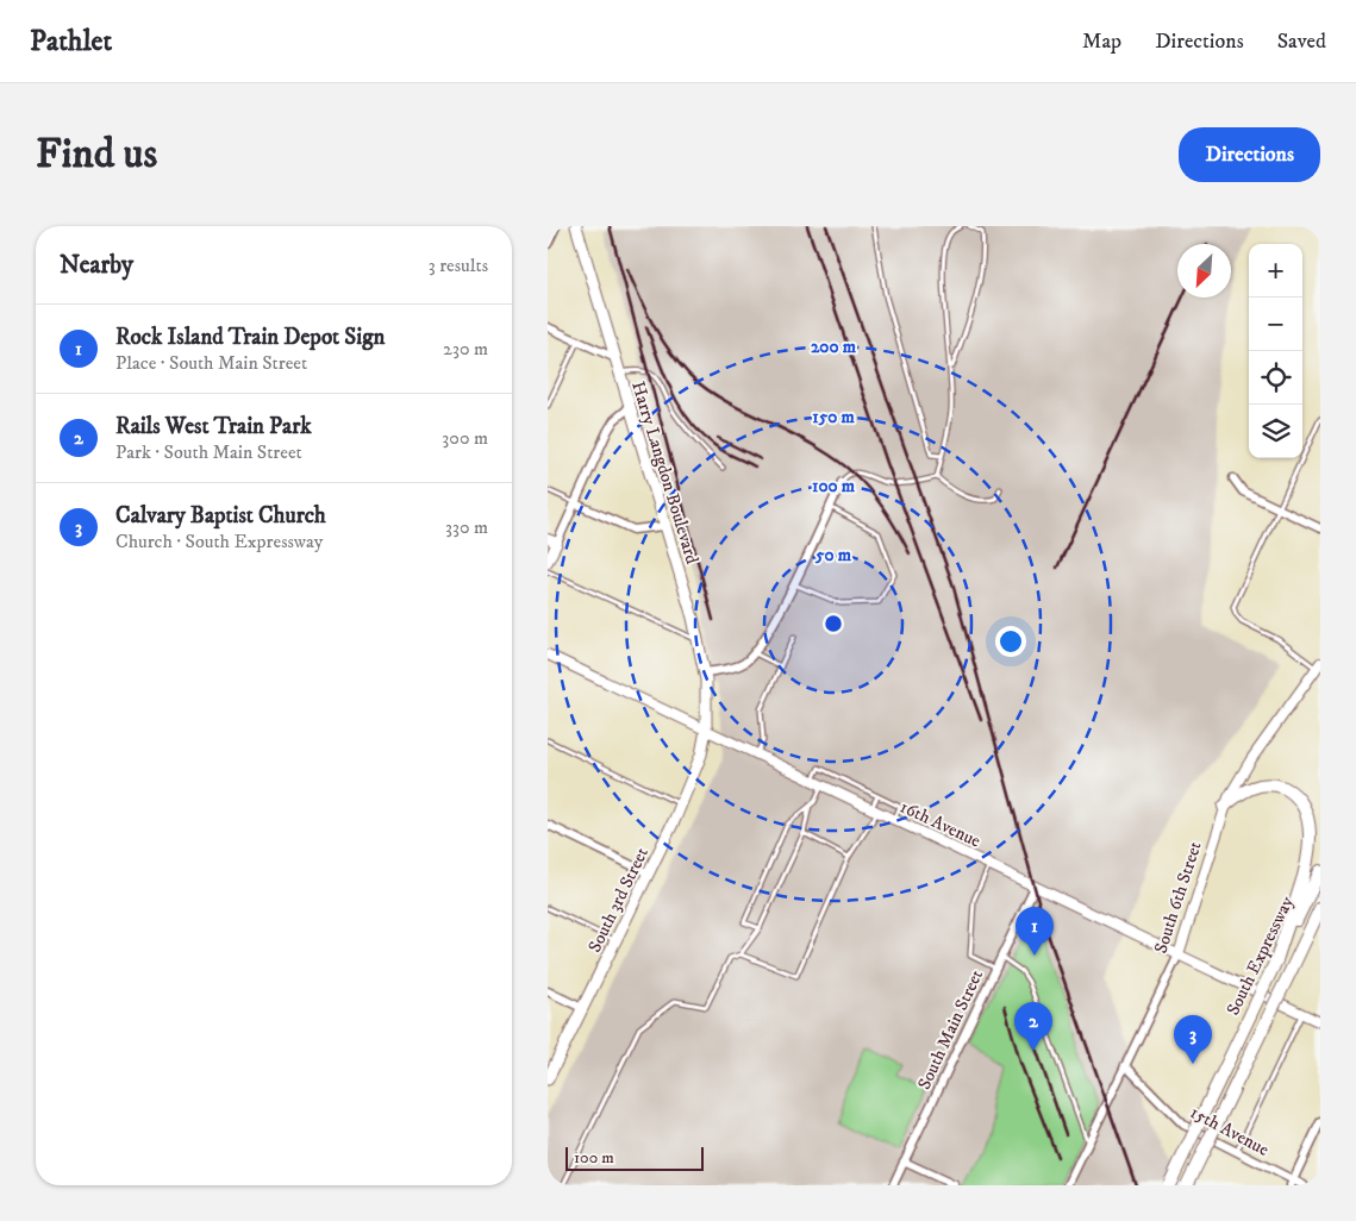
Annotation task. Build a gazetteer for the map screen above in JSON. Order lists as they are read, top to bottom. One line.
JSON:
{"streets":{"main road":["Harry Langdon Boulevard","South 3rd Street","South Expressway"],"street":["16th Avenue","South 6th Street","South Main Street","15th Avenue"]},"crossings":[["Harry Langdon Boulevard","16th Avenue"],["Harry Langdon Boulevard","South 3rd Street"],["16th Avenue","South 6th Street"],["16th Avenue","South 3rd Street"],["16th Avenue","South Main Street"],["South 6th Street","15th Avenue"]],"scale_bar":"100 m","north":"bottom left","page":{"header":"Pathlet","nav":["Map","Directions","Saved"],"buttons":"Directions","title":"Find us","heading":["Nearby","3 results"],"map_buttons":["+","−"],"list":[{"mark":"1","name":"Rock Island Train Depot Sign","note":"Place · South Main Street","value":"230 m"},{"mark":"2","name":"Rails West Train Park","note":"Park · South Main Street","value":"300 m"},{"mark":"3","name":"Calvary Baptist Church","note":"Church · South Expressway","value":"330 m"}],"pins":["1","2","3"],"scale":"100 m"},"rings":["200 m","150 m","100 m","50 m"]}
